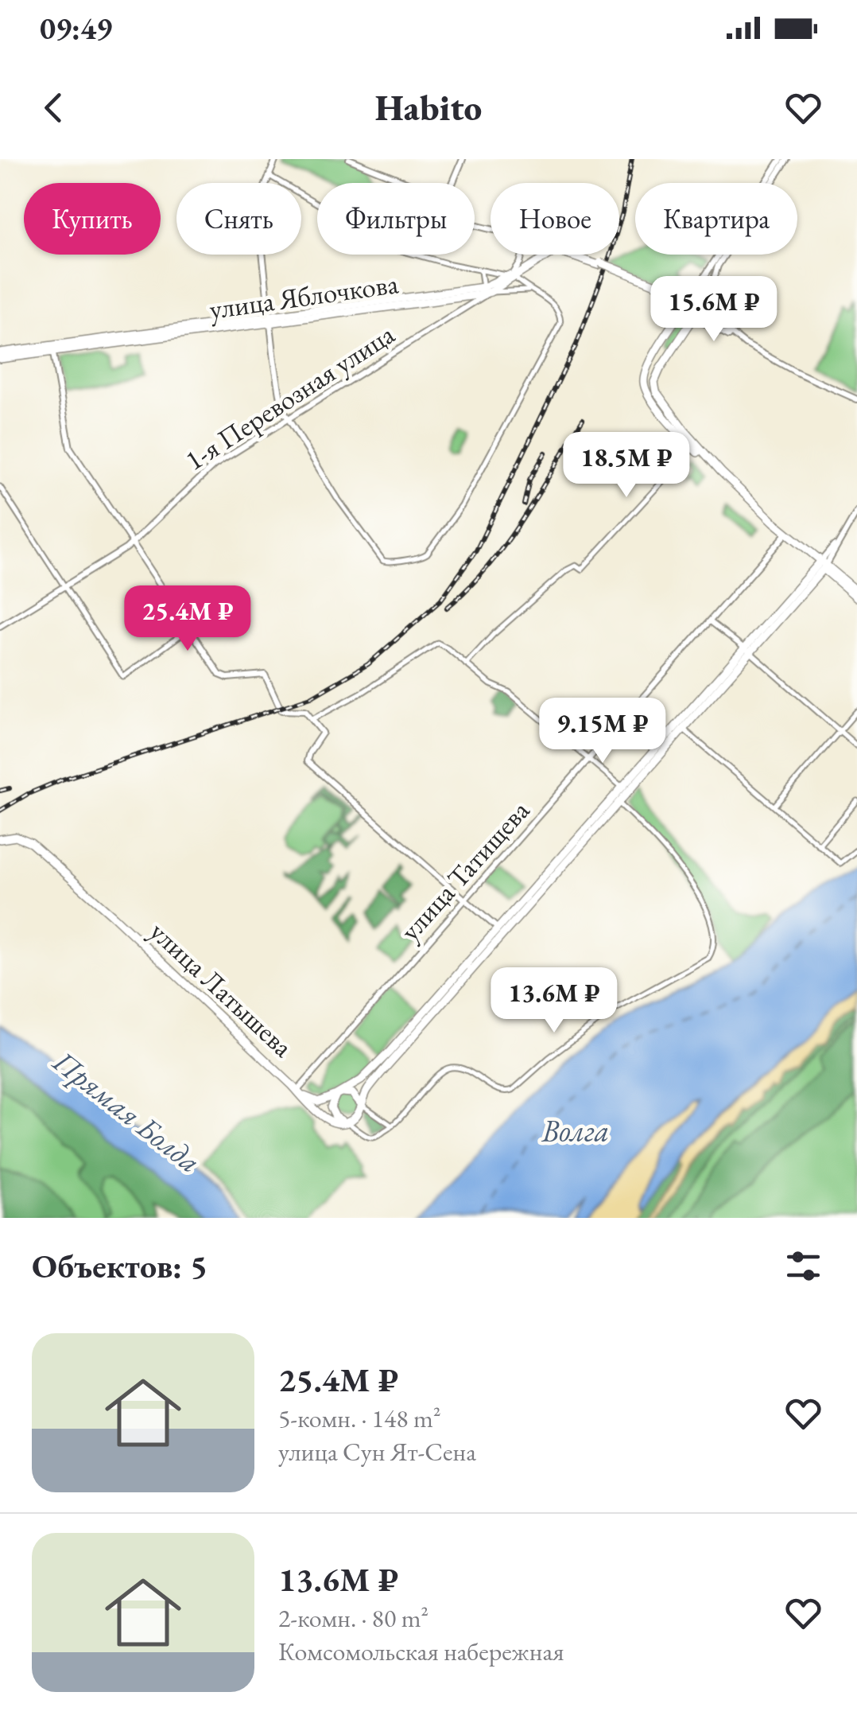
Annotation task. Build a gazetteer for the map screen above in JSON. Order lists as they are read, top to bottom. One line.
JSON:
{"streets":{"main road":["улица Яблочкова","1-я Перевозная улица","улица Татищева","улица Латышева"]},"crossings":[["улица Яблочкова","1-я Перевозная улица"],["улица Татищева","улица Латышева"]],"water":["Прямая Болда","Волга"],"page":{"status":"09:49","header":"Habito","chip":["Купить","Снять","Фильтры","Новое","Квартира"],"price":["15.6M ₽","18.5M ₽","25.4M ₽","9.15M ₽","13.6M ₽"],"heading":"Объектов: 5","list":[{"name":"25.4M ₽","note":"5-комн. · 148 m² · улица Сун Ят-Сена"},{"name":"13.6M ₽","note":"2-комн. · 80 m² · Комсомольская набережная"}]}}
